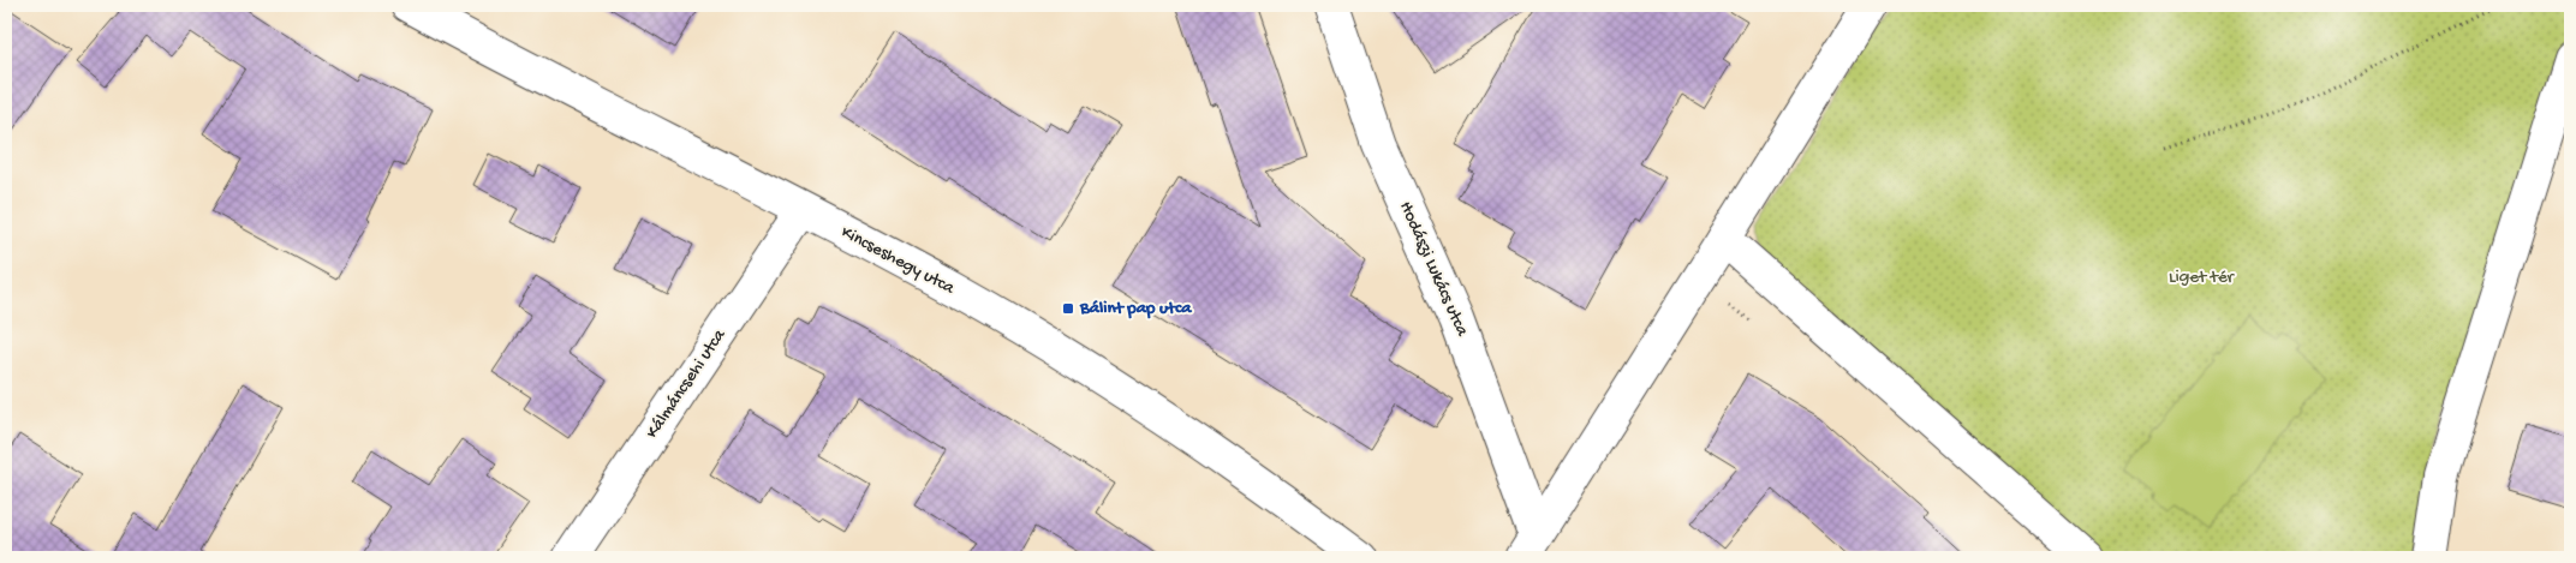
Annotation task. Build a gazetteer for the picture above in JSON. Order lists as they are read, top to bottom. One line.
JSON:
{"streets":{"street":["Kincseshegy utca","Hodászi Lukács utca","Kálmáncsehi utca"]},"crossings":[["Kincseshegy utca","Kálmáncsehi utca"]],"parks":["Liget tér"],"places":{"transit":["Bálint pap utca"]}}
